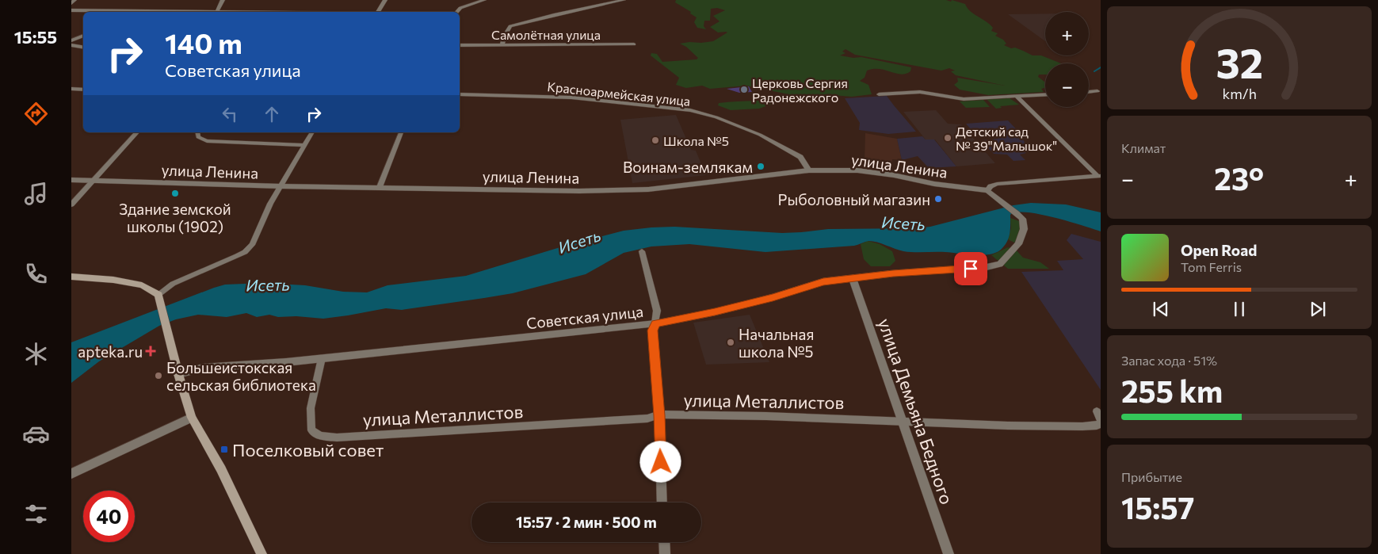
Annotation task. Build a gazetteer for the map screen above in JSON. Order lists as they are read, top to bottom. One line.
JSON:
{"streets":{"street":["Самолётная улица","Красноармейская улица","улица Ленина","Советская улица","улица Металлистов","улица Демьяна Бедного"]},"crossings":[["Красноармейская улица","улица Ленина"],["улица Ленина","Советская улица"],["Советская улица","улица Металлистов"],["Советская улица","улица Демьяна Бедного"],["улица Металлистов","улица Демьяна Бедного"]],"water":["Исеть"],"places":{"other":["Церковь Сергия Радонежского","Детский сад № 39\"Малышок\"","Школа №5","Воинам-землякам","Здание земской школы (1902)","Рыболовный магазин","Начальная школа №5","Большеистокская сельская библиотека"],"health":["apteka.ru"],"transit":["Поселковый совет"]},"page":{"tabs":"15:55","map_buttons":["+","−"],"turn":["140 m","Советская улица"],"tile":["Климат",["Запас хода · 51%","255 km"],["Прибытие","15:57"]],"heat":["−","23°","+"],"song":["Open Road","Tom Ferris"],"limit":"40","trip":"15:57 · 2 мин · 500 m","gauge":["32","km/h"]}}
